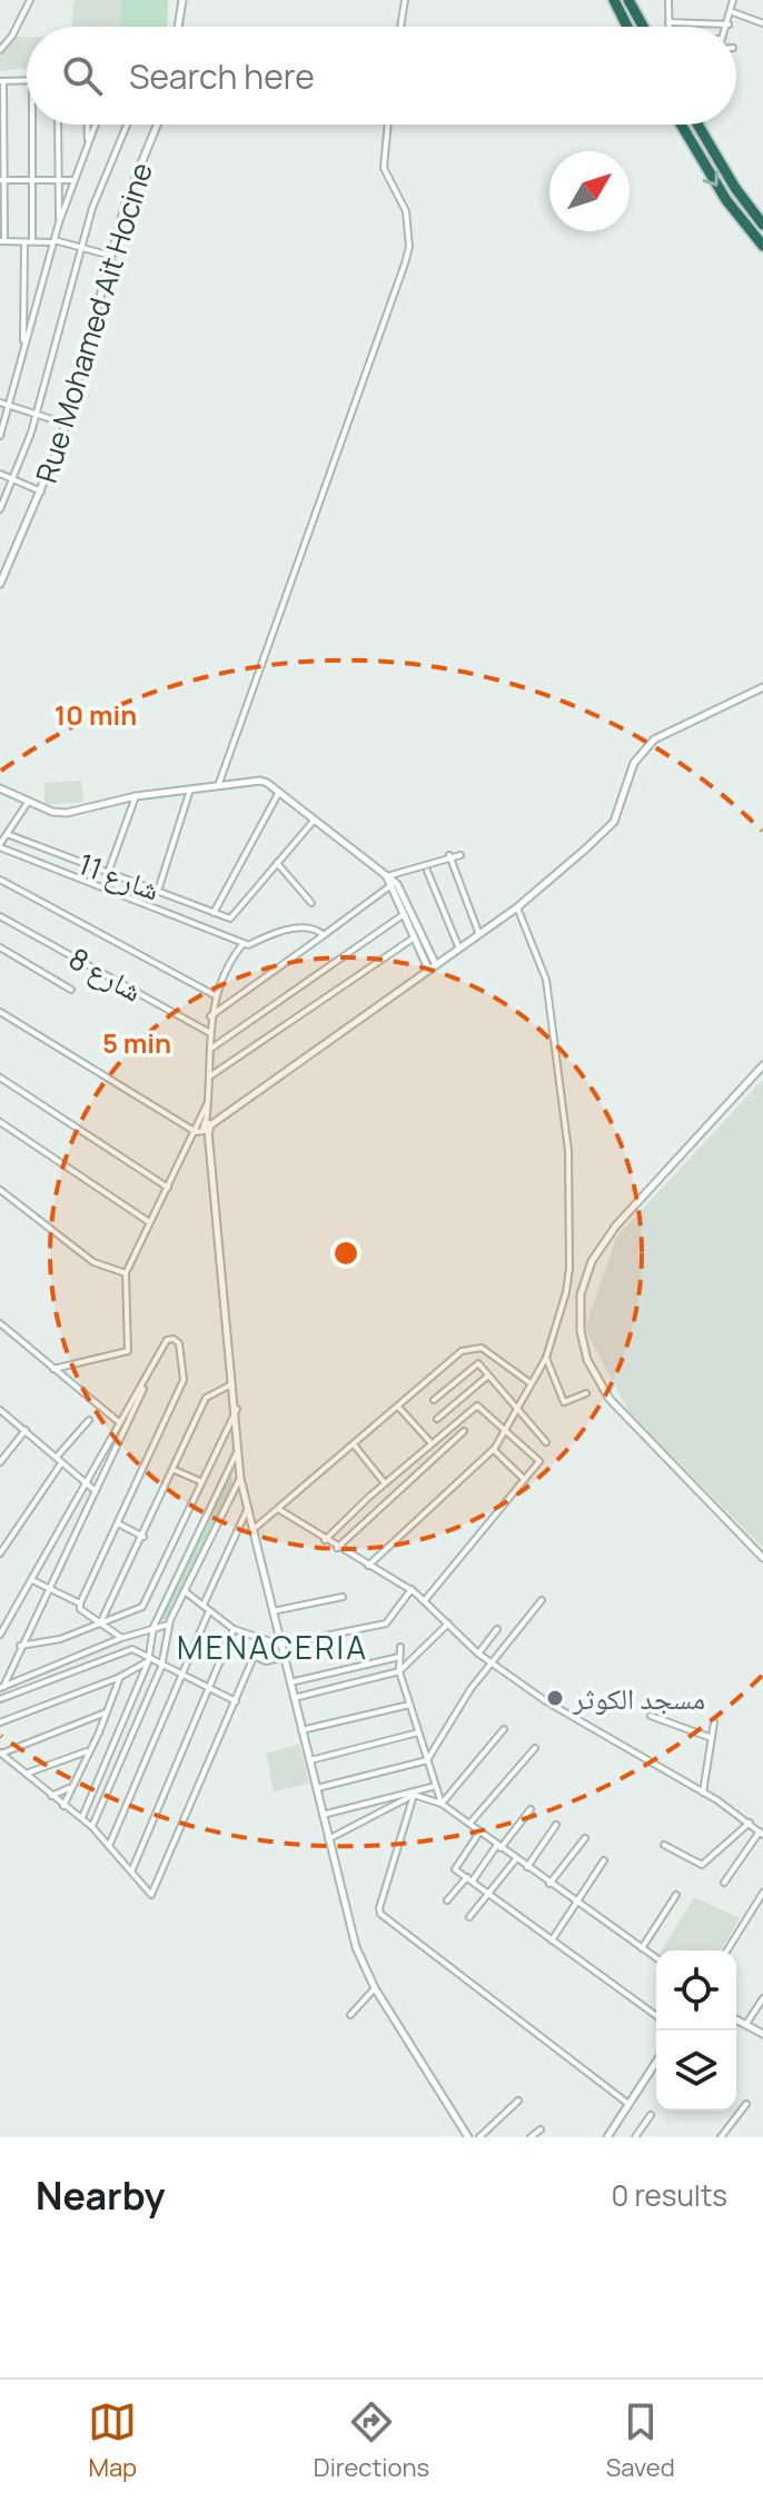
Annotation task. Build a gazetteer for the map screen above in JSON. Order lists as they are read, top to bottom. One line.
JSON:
{"streets":{"street":["Rue Mohamed Ait Hocine","شارع 11","شارع 8"]},"districts":["MENACERIA"],"places":["مسجد الكوثر"],"north":"top right","page":{"search":"Search here","heading":["Nearby","0 results"],"nav":["Map","Directions","Saved"]},"rings":["10 min","5 min"]}
